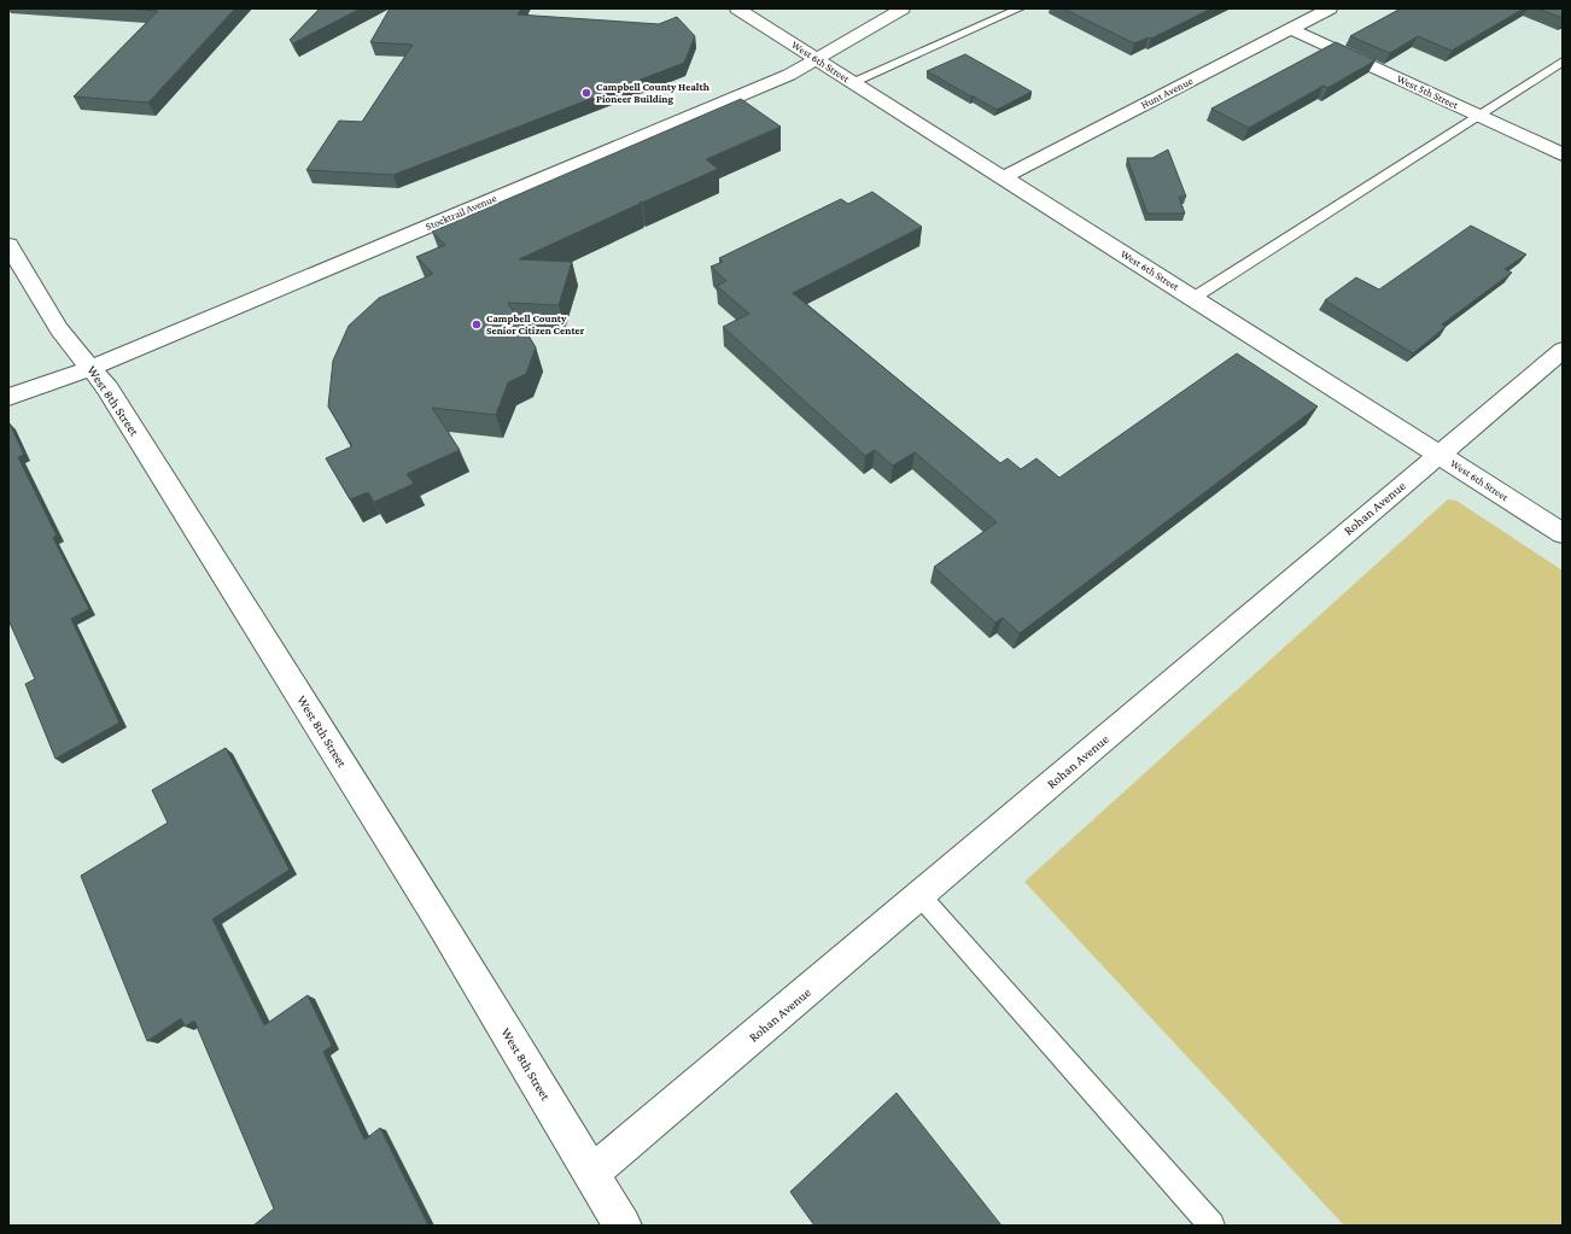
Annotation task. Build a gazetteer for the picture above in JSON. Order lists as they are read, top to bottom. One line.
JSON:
{"streets":{"street":["West 6th Street","West 5th Street","Hunt Avenue","Stocktrail Avenue","West 8th Street","Rohan Avenue"]},"crossings":[["West 6th Street","Hunt Avenue"],["West 6th Street","Stocktrail Avenue"],["West 6th Street","Rohan Avenue"],["West 5th Street","Hunt Avenue"],["Stocktrail Avenue","West 8th Street"],["West 8th Street","Rohan Avenue"]],"places":["Campbell County Health Pioneer Building","Campbell County Senior Citizen Center"]}
